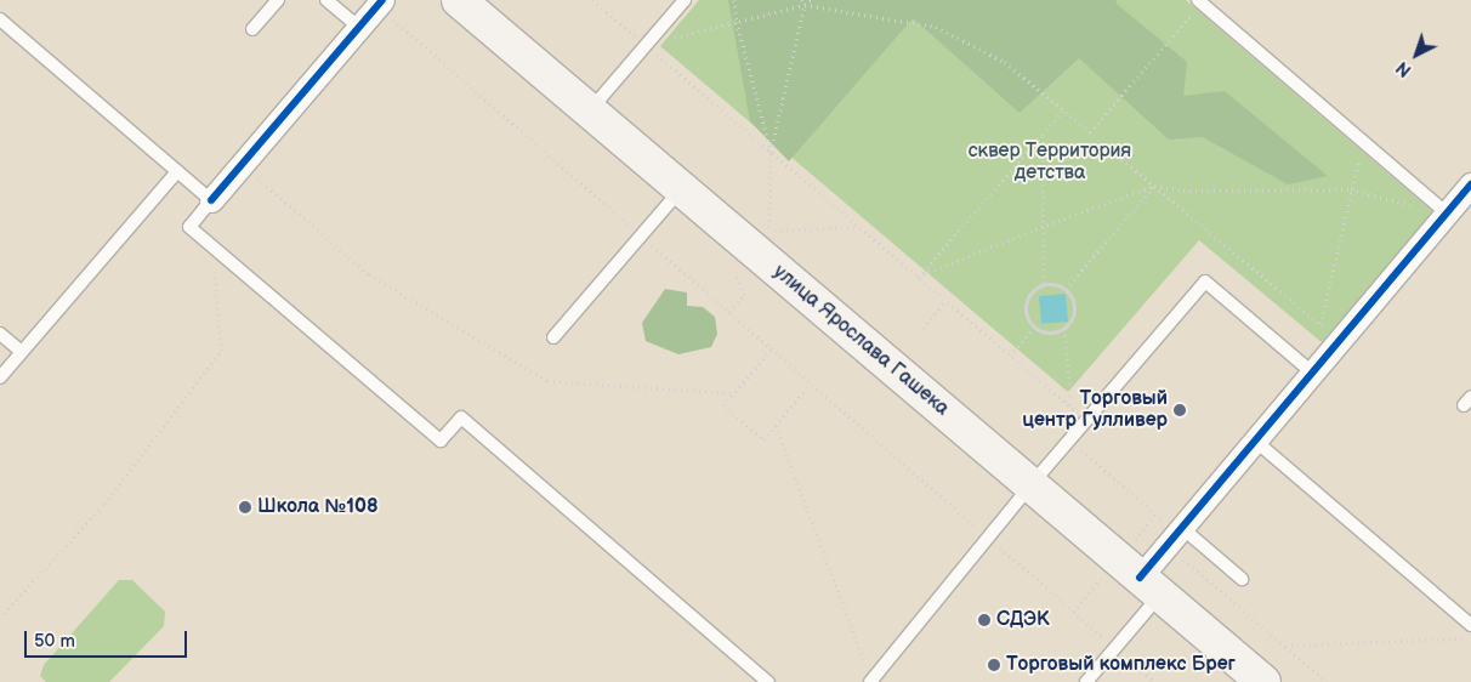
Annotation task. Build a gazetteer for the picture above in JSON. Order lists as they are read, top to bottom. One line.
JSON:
{"streets":{"main road":["улица Ярослава Гашека"]},"parks":["сквер Территория детства"],"places":["Торговый центр Гулливер","Школа №108","СДЭК","Торговый комплекс Брег"],"scale_bar":"50 m","north":"bottom left"}
